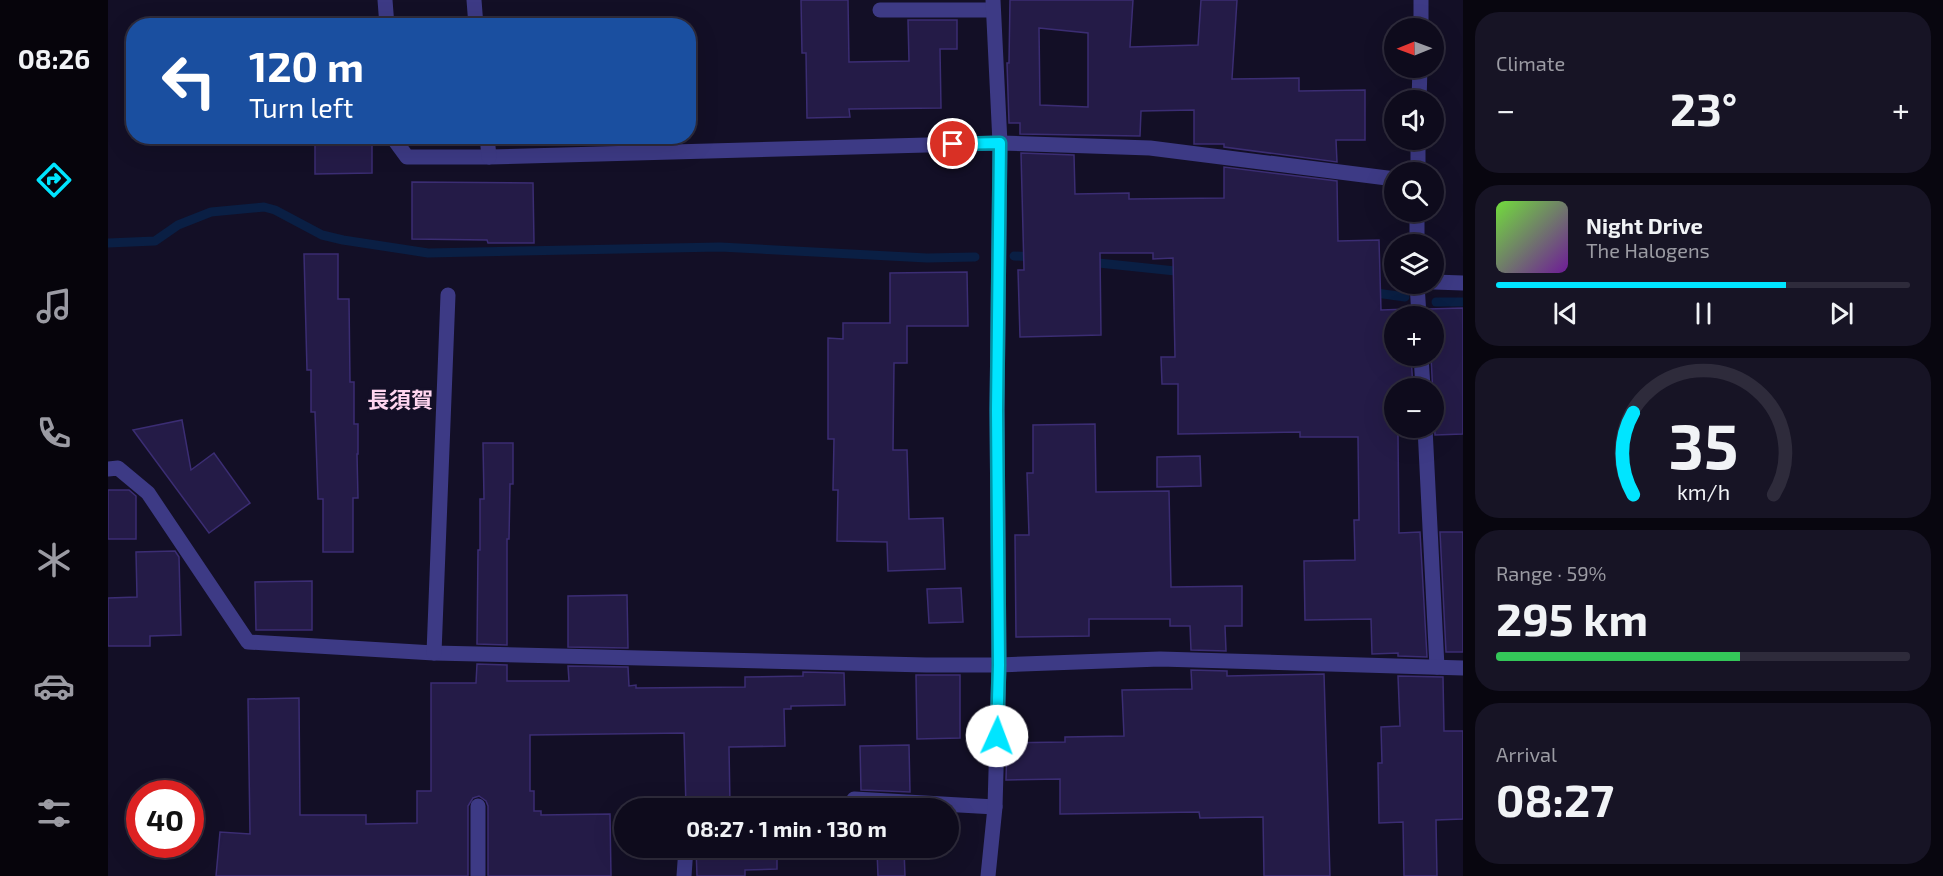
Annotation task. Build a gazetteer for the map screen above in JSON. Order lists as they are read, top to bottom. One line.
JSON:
{"districts":["長須賀"],"north":"left","page":{"tabs":"08:26","tile":["Climate",["Range · 59%","295 km"],["Arrival","08:27"]],"map_buttons":["+","−"],"turn":["120 m","Turn left"],"heat":["−","23°","+"],"song":["Night Drive","The Halogens"],"limit":"40","trip":"08:27 · 1 min · 130 m","gauge":["35","km/h"]}}
